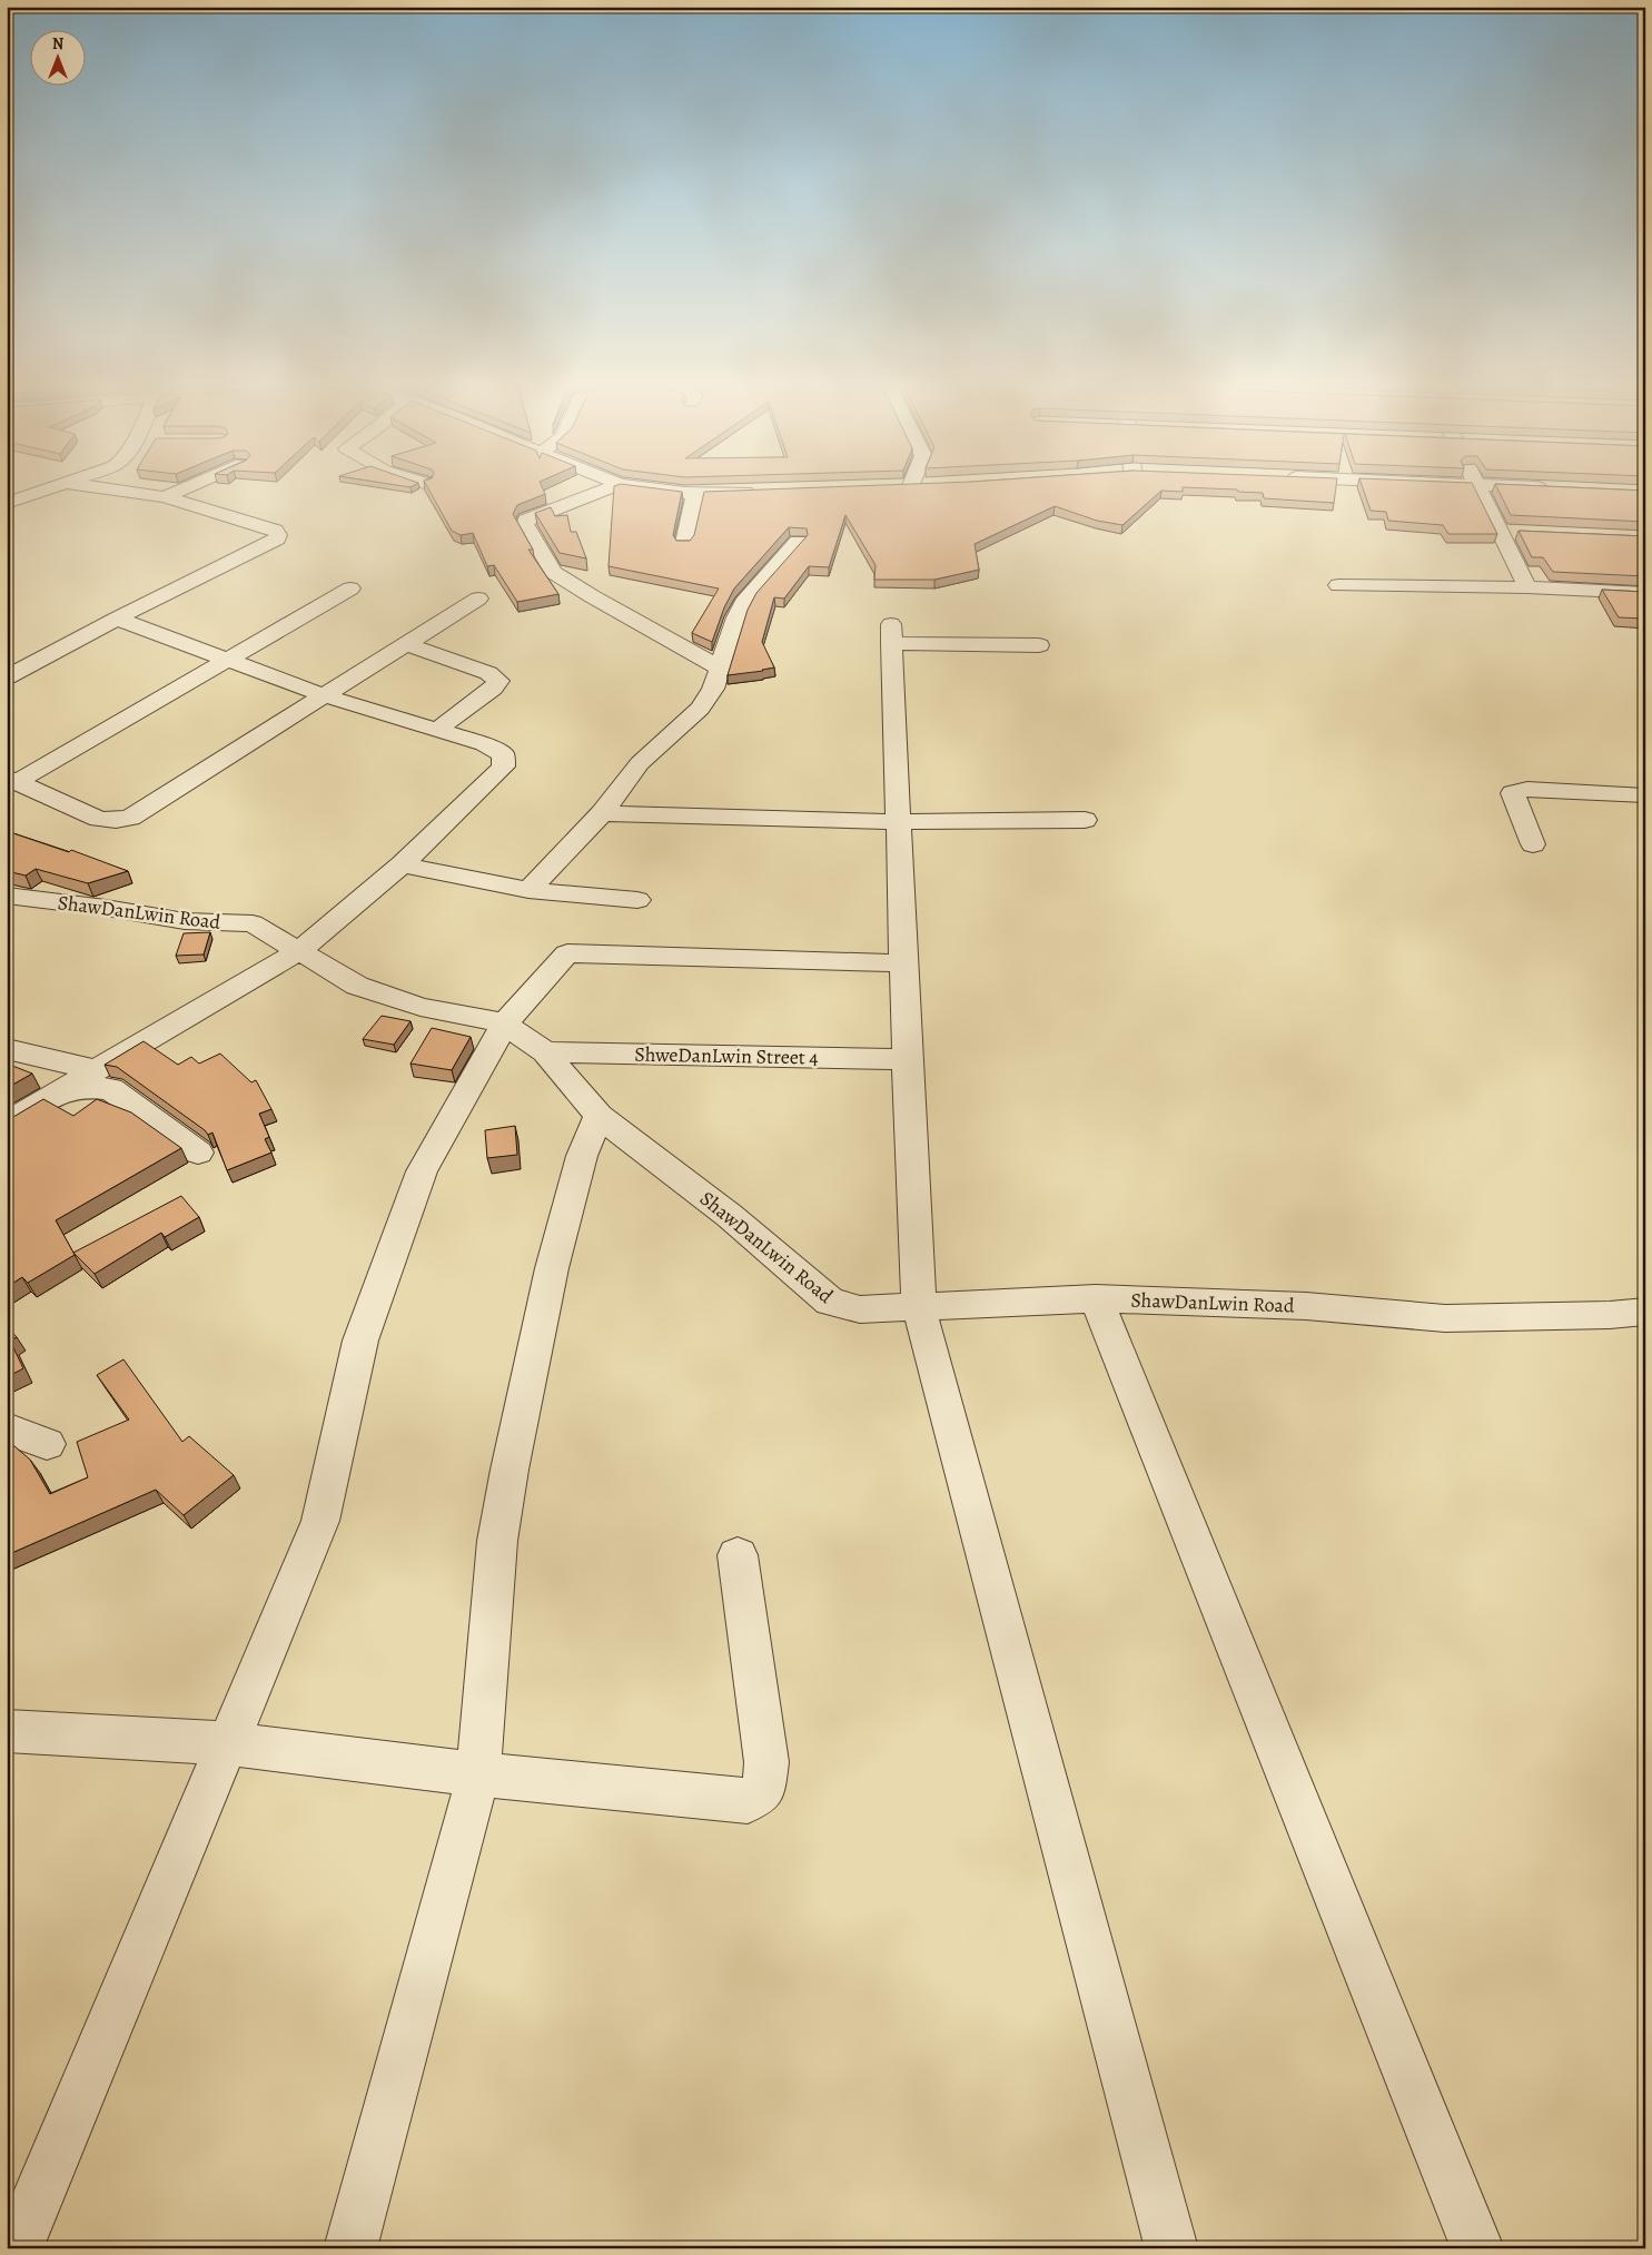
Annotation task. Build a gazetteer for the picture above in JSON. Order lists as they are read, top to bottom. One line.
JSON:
{"streets":{"street":["ShawDanLwin Road","ShweDanLwin Street 4"]},"crossings":[["ShawDanLwin Road","ShweDanLwin Street 4"]],"north":"top"}
